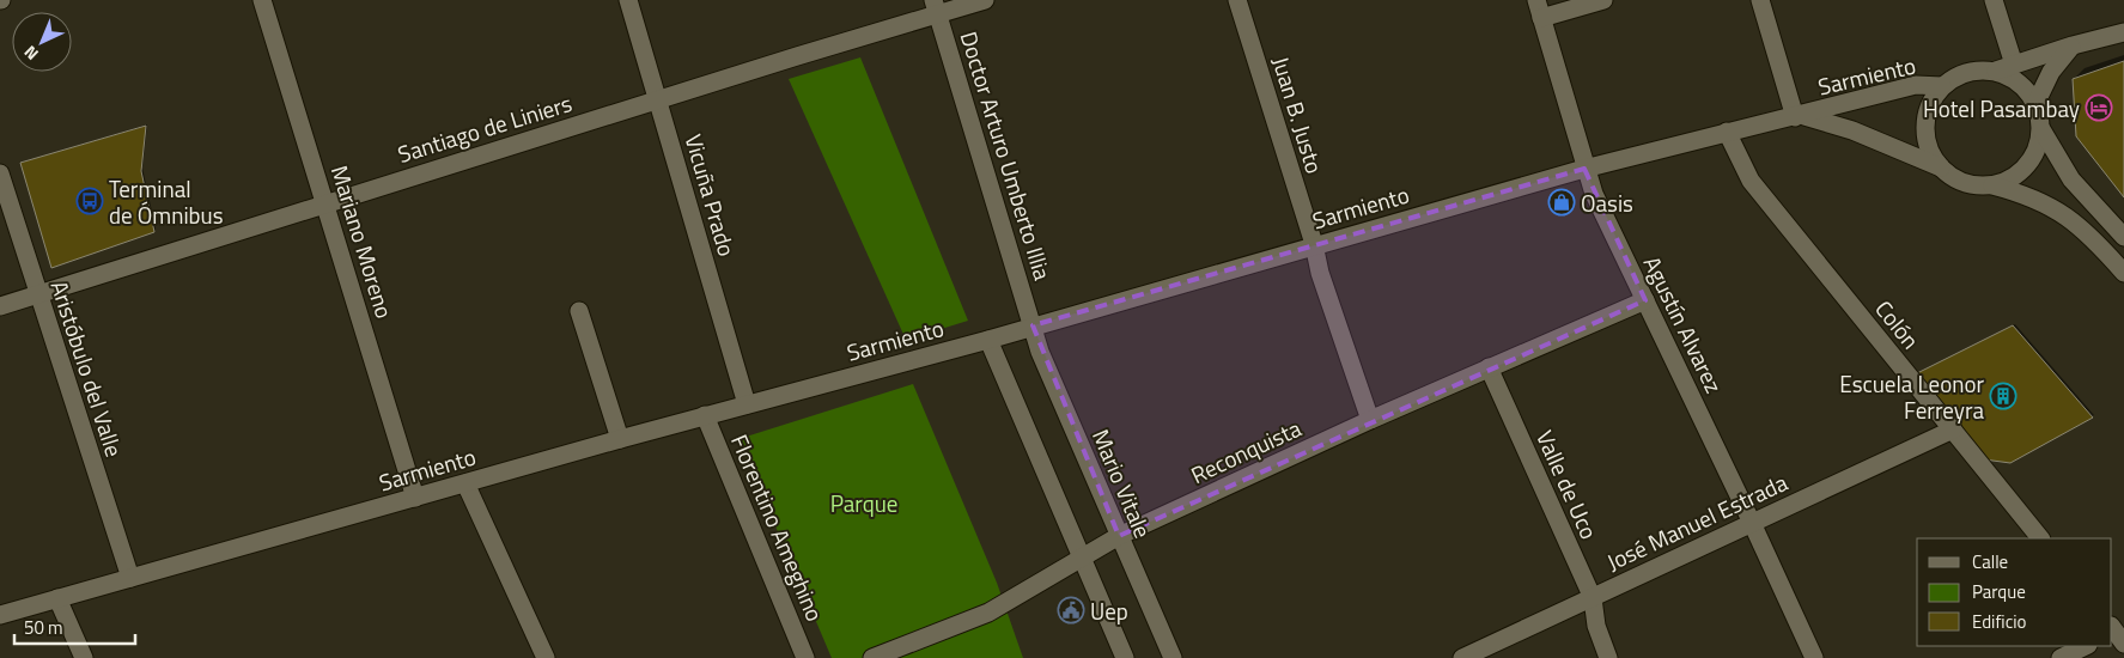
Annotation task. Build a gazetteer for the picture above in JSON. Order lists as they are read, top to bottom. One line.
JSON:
{"streets":{"street":["Sarmiento","Juan B. Justo","Santiago de Liniers","Doctor Arturo Umberto Illia","Vicuña Prado","Mariano Moreno","Agustín Alvarez","Colón","Aristóbulo del Valle","Reconquista","Mario Vitale","Valle de Uco","José Manuel Estrada","Florentino Ameghino"]},"crossings":[["Sarmiento","Juan B. Justo"],["Sarmiento","Doctor Arturo Umberto Illia"],["Sarmiento","Vicuña Prado"],["Sarmiento","Mariano Moreno"],["Sarmiento","Agustín Alvarez"],["Sarmiento","Colón"],["Sarmiento","Aristóbulo del Valle"],["Sarmiento","Mario Vitale"],["Sarmiento","Florentino Ameghino"],["Juan B. Justo","Reconquista"],["Santiago de Liniers","Doctor Arturo Umberto Illia"],["Santiago de Liniers","Vicuña Prado"],["Santiago de Liniers","Mariano Moreno"],["Santiago de Liniers","Aristóbulo del Valle"],["Doctor Arturo Umberto Illia","Mario Vitale"],["Agustín Alvarez","Reconquista"],["Agustín Alvarez","José Manuel Estrada"],["Colón","José Manuel Estrada"],["Reconquista","Mario Vitale"],["Reconquista","Valle de Uco"],["Valle de Uco","José Manuel Estrada"]],"parks":["Parque"],"places":{"hotel":["Hotel Pasambay"],"bus stop":["Terminal de Ómnibus"],"shop":["Oasis"],"building":["Escuela Leonor Ferreyra"],"public building":["Uep"]},"legend":["Calle","Parque","Edificio"],"scale_bar":"50 m","north":"bottom left"}
